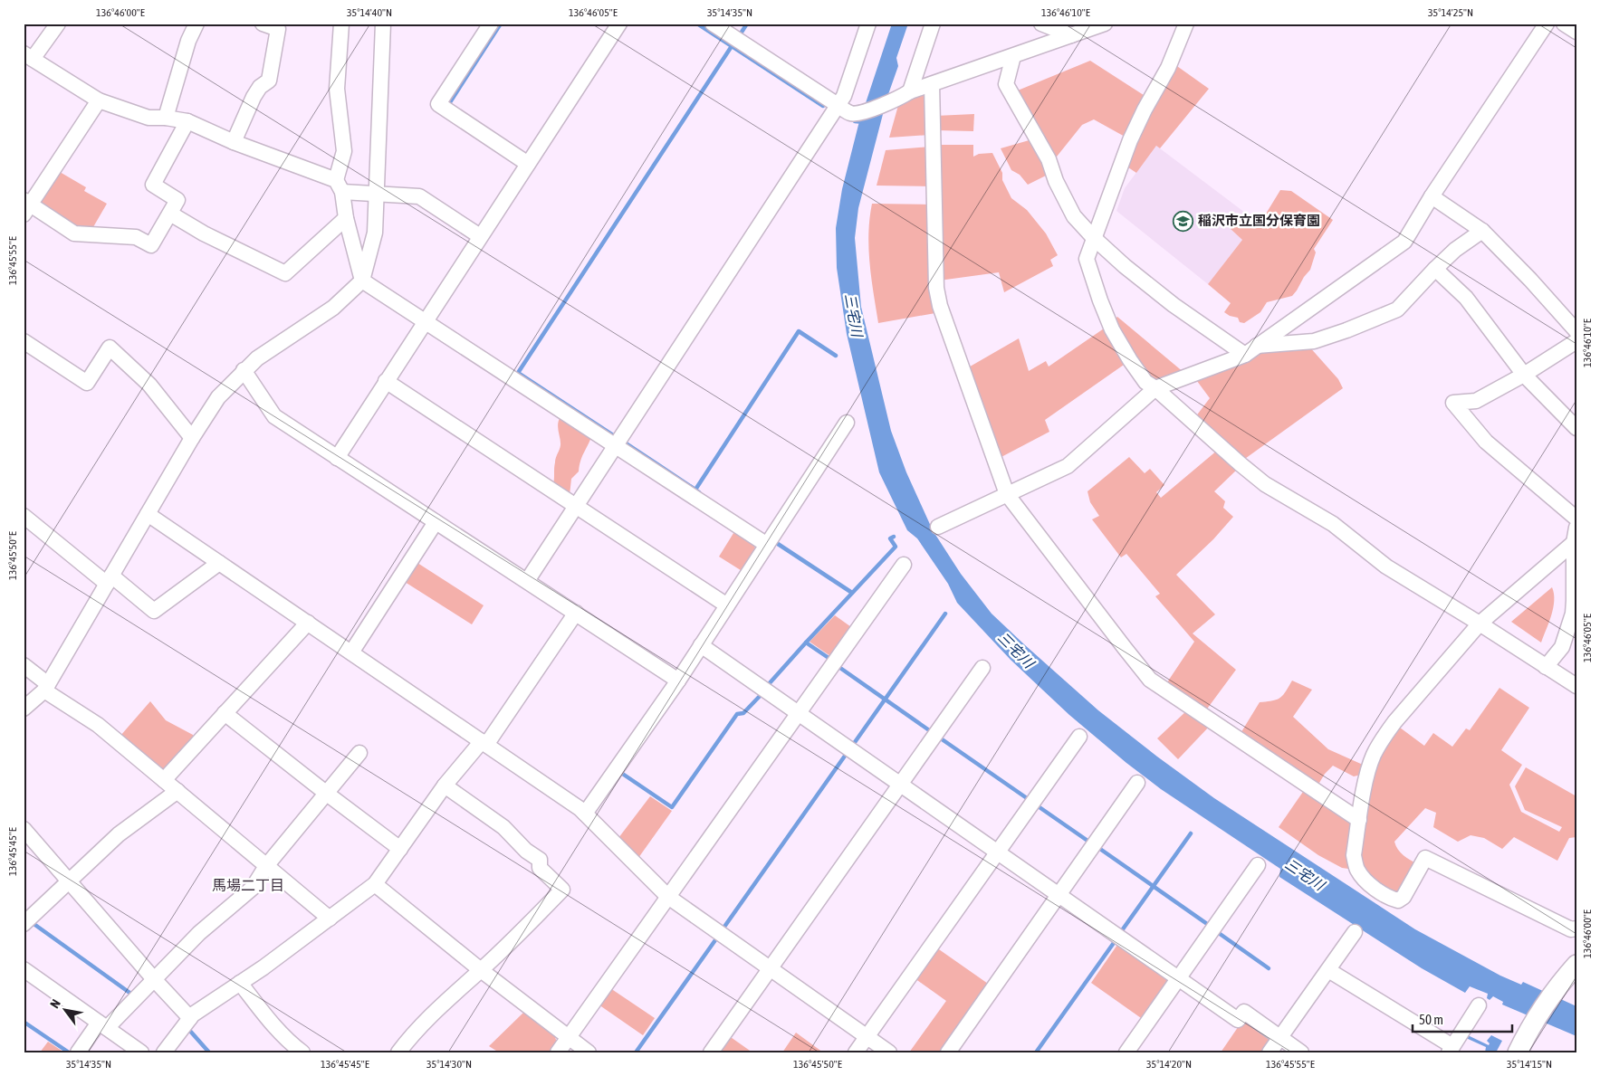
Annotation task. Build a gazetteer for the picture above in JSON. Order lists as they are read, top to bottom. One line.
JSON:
{"districts":["馬場二丁目"],"water":["三宅川"],"places":{"school or university":["稲沢市立国分保育園"]},"scale_bar":"50 m","north":"top left","coordinates":["136°46'00\"E","35°14'40\"N","136°46'05\"E","35°14'35\"N","136°46'10\"E","35°14'25\"N","136°45'55\"E","136°45'50\"E","136°45'45\"E","35°14'30\"N","35°14'20\"N","35°14'15\"N"]}
